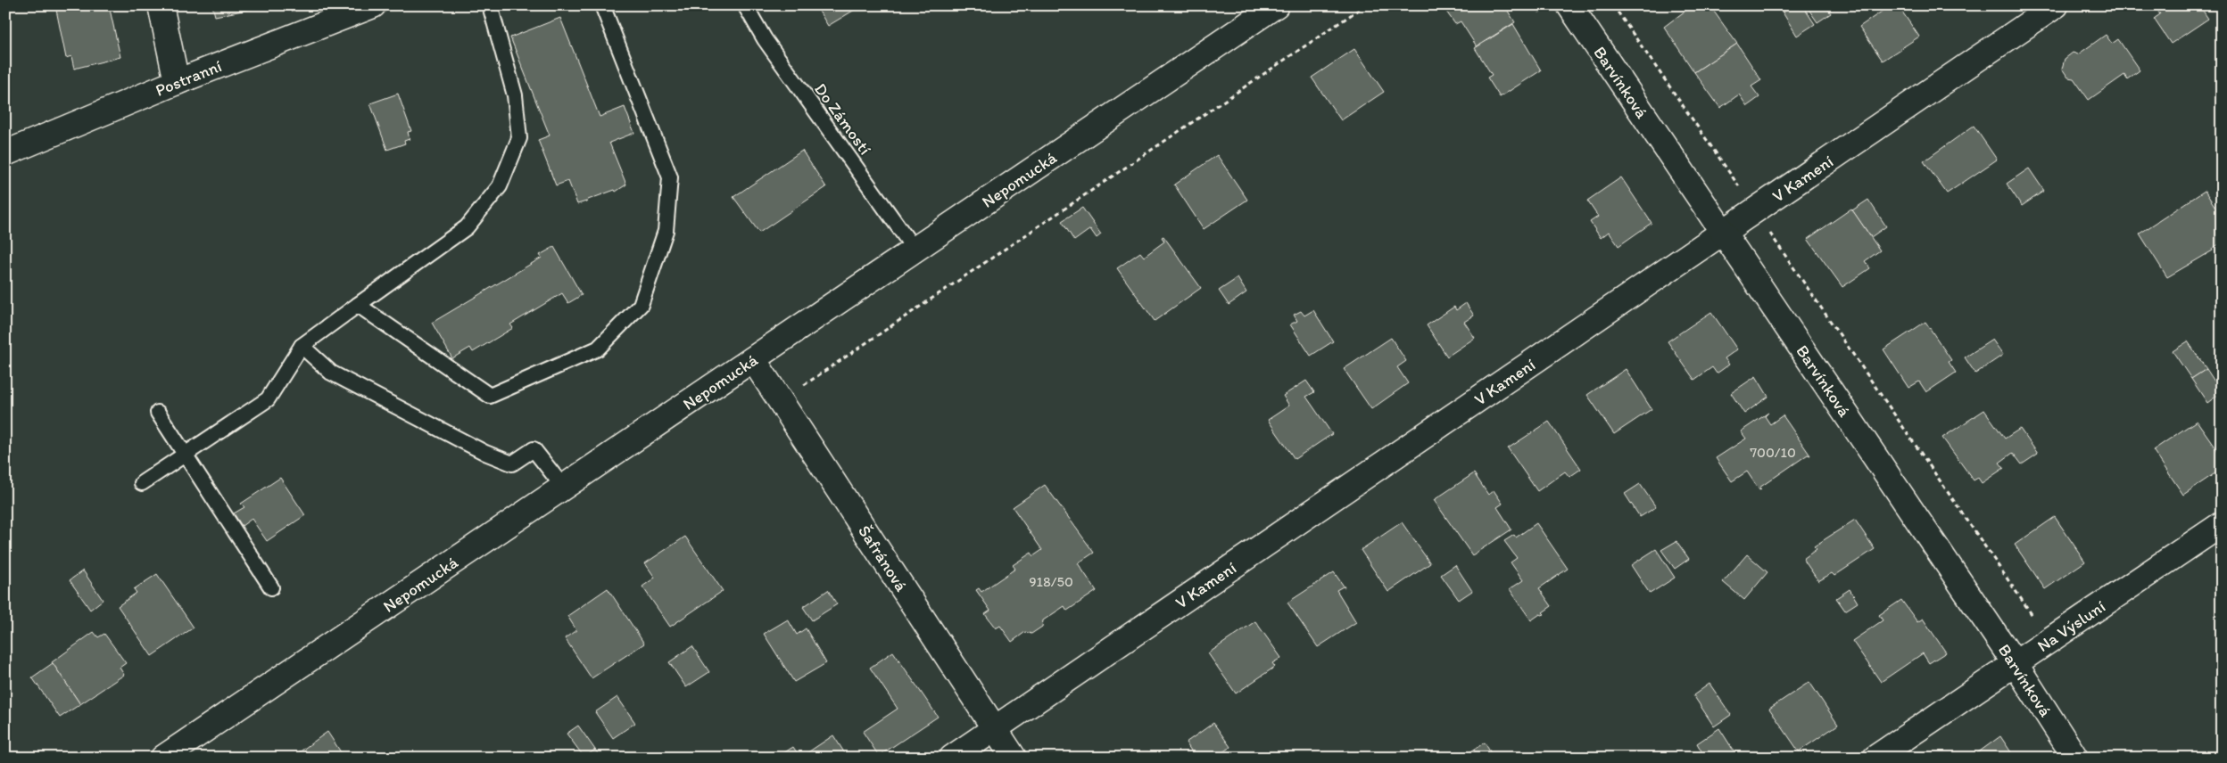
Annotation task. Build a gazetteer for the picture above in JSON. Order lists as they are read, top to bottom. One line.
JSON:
{"streets":{"street":["Postranní","Barvínková","V Kamení","Nepomucká","Šafránová","Na Výsluní"],"lane":["Do Zámostí"]},"crossings":[["Barvínková","V Kamení"],["Barvínková","Na Výsluní"],["Do Zámostí","Nepomucká"],["V Kamení","Šafránová"],["Nepomucká","Šafránová"]],"house_numbers":["700/10","918/50"]}
